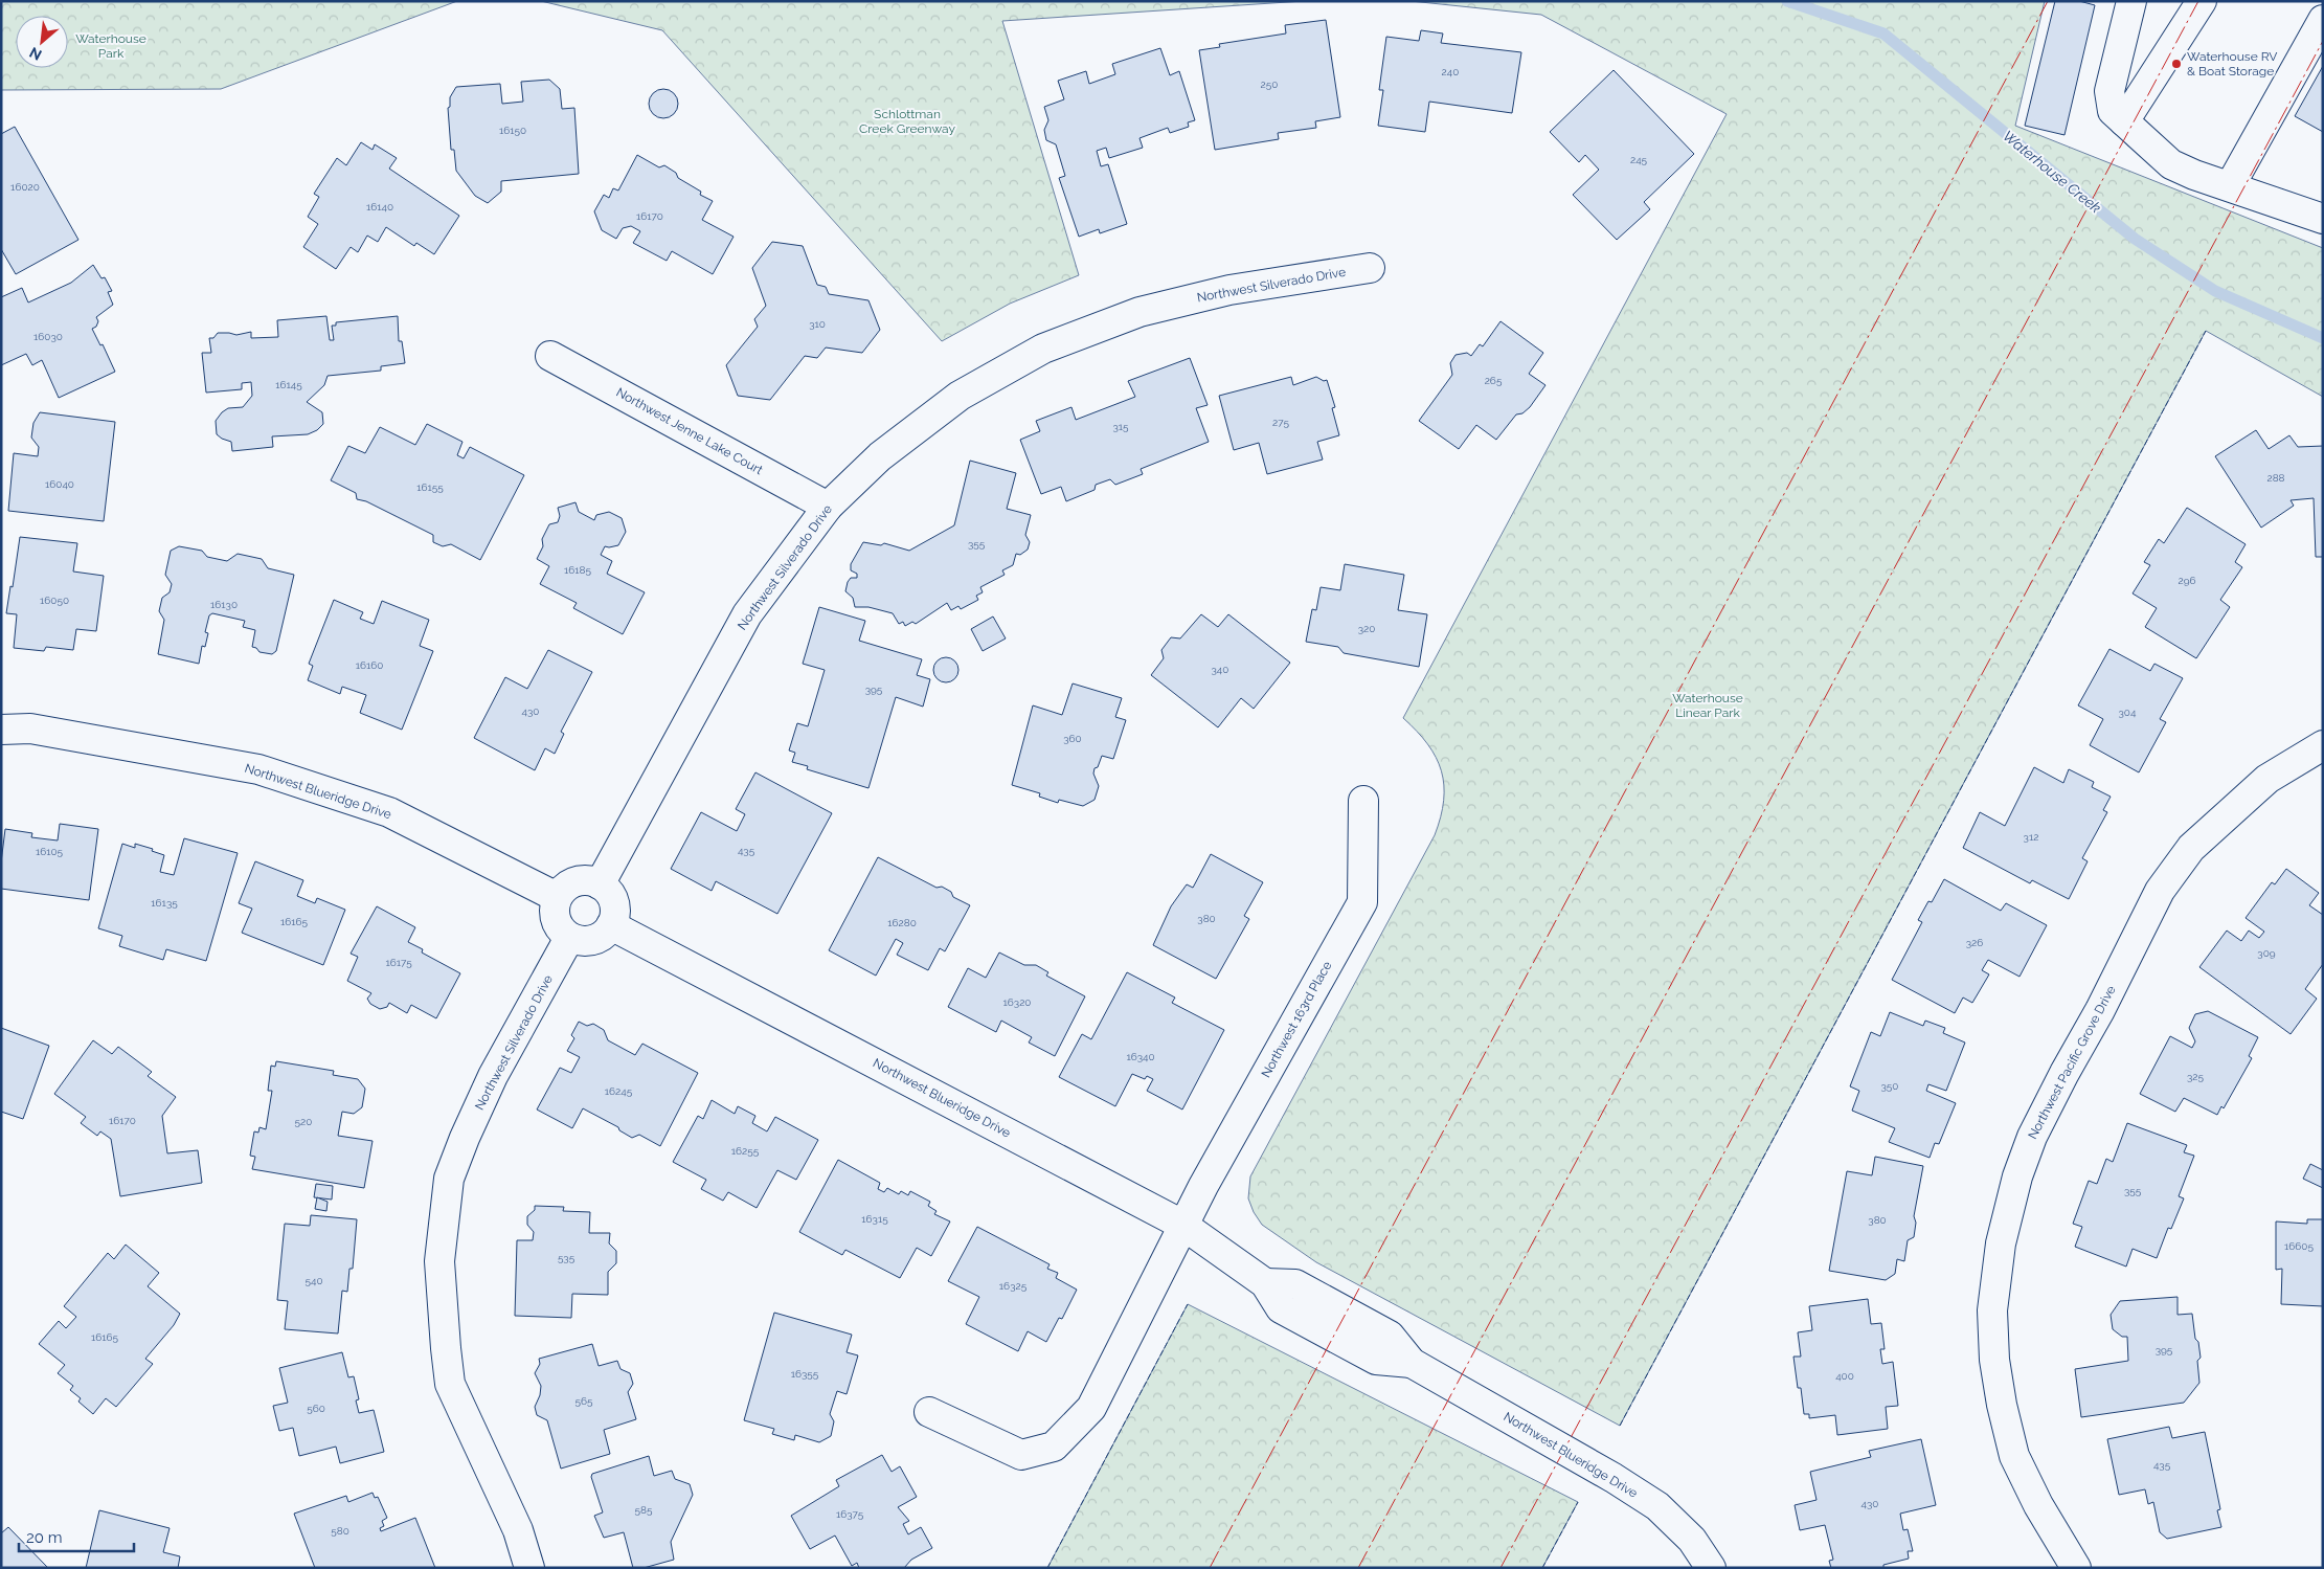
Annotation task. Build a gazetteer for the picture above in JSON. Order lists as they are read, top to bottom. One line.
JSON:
{"streets":{"street":["Northwest Silverado Drive","Northwest Jenne Lake Court","Northwest Blueridge Drive","Northwest 163rd Place","Northwest Pacific Grove Drive"]},"crossings":[["Northwest Silverado Drive","Northwest Jenne Lake Court"],["Northwest Silverado Drive","Northwest Blueridge Drive"],["Northwest Blueridge Drive","Northwest 163rd Place"]],"water":["Waterhouse Creek"],"parks":["Waterhouse Park","Schlottman Creek Greenway","Waterhouse Linear Park"],"places":["Waterhouse RV & Boat Storage"],"house_numbers":["240","250","16150","245","16020","16140","16170","310","16030","265","16145","275","315","288","16040","16155","355","16185","296","16050","16130","320","16160","340","395","430","304","360","312","435","16105","16135","380","16165","16280","326","309","16175","16320","16340","325","350","16245","16170","520","16255","355","16315","380","16605","535","540","16325","16165","395","16355","400","565","560","435","430","585","16375","580"],"scale_bar":"20 m","north":"bottom left"}
